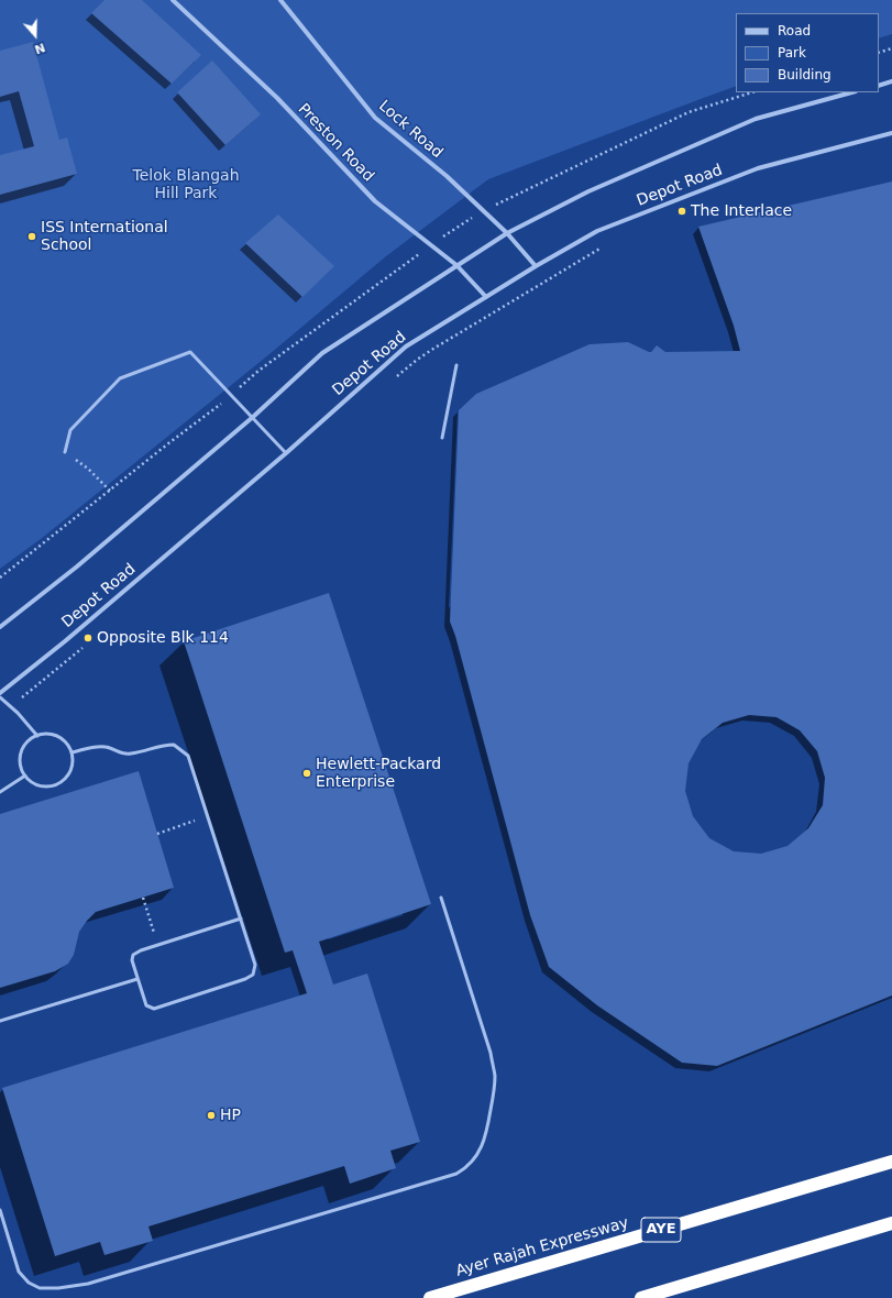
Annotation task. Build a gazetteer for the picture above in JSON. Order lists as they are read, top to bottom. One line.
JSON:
{"streets":{"highway":["AYE","Ayer Rajah Expressway"],"street":["Lock Road","Preston Road","Depot Road"]},"crossings":[["Lock Road","Depot Road"],["Preston Road","Depot Road"]],"parks":["Telok Blangah Hill Park"],"places":["The Interlace","ISS International School","Opposite Blk 114","Hewlett-Packard Enterprise","HP"],"legend":["Road","Park","Building"],"north":"bottom"}
